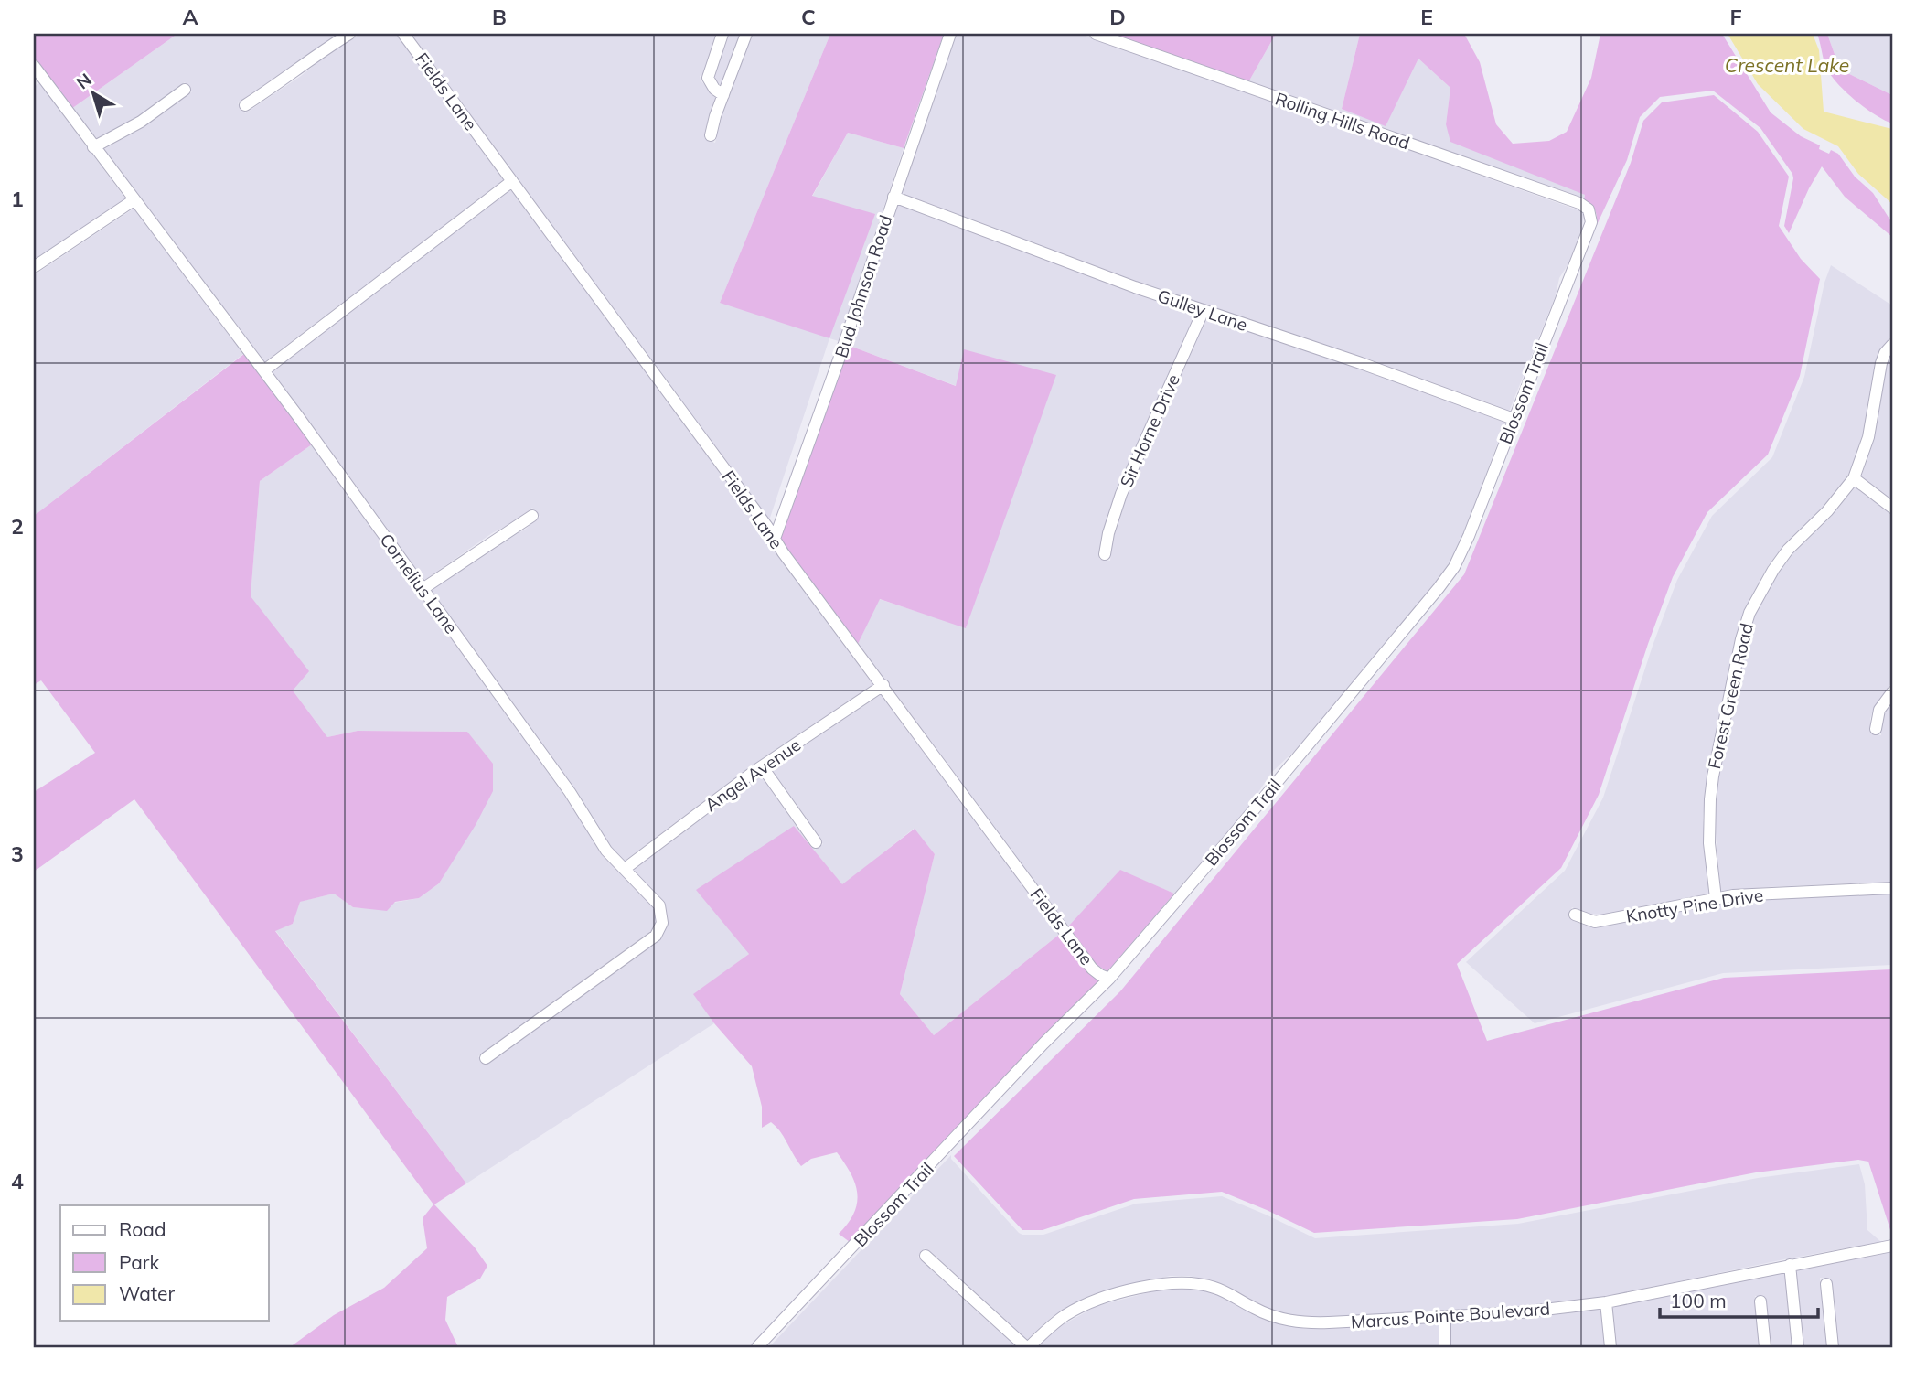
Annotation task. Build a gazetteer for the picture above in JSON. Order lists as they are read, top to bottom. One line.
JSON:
{"streets":{"street":["Fields Lane","Rolling Hills Road","Bud Johnson Road","Gulley Lane","Blossom Trail","Sir Horne Drive","Cornelius Lane","Forest Green Road","Angel Avenue","Knotty Pine Drive","Marcus Pointe Boulevard"]},"crossings":[["Fields Lane","Bud Johnson Road"],["Fields Lane","Blossom Trail"],["Fields Lane","Angel Avenue"],["Rolling Hills Road","Blossom Trail"],["Bud Johnson Road","Gulley Lane"],["Gulley Lane","Blossom Trail"],["Gulley Lane","Sir Horne Drive"],["Cornelius Lane","Angel Avenue"],["Forest Green Road","Knotty Pine Drive"]],"water":["Crescent Lake"],"legend":["Road","Park","Water"],"scale_bar":"100 m","north":"top left","grid":{"columns":["A","B","C","D","E","F"],"rows":["1","2","3","4"]}}
